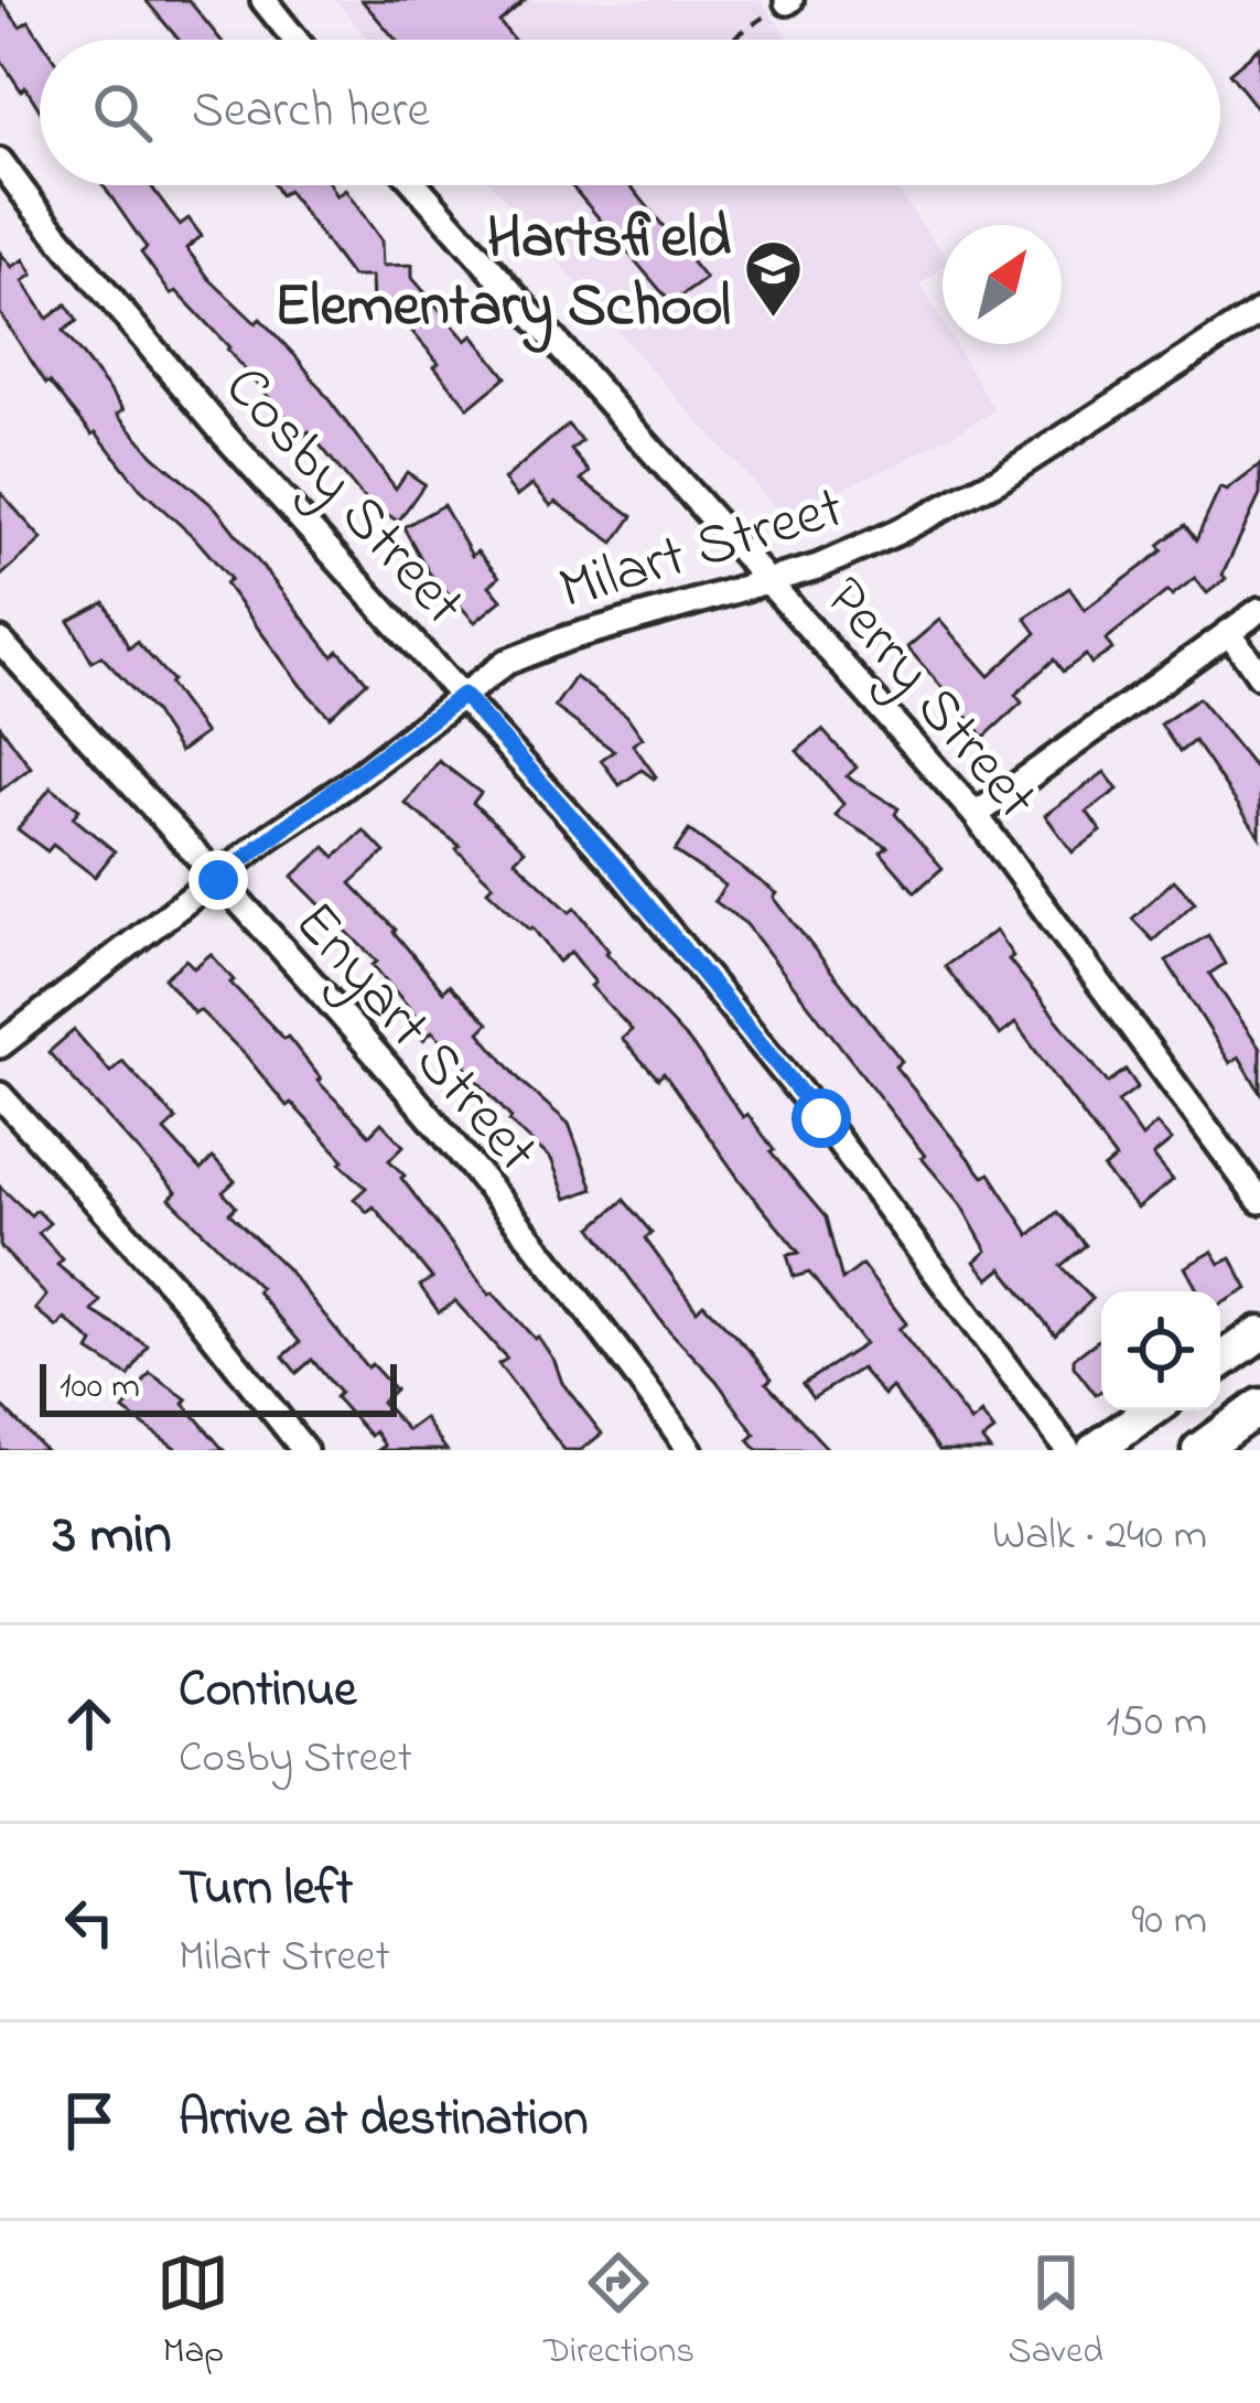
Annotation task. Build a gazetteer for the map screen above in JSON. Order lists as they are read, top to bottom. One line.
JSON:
{"streets":{"street":["Cosby Street","Milart Street","Perry Street","Enyart Street"]},"crossings":[["Cosby Street","Milart Street"],["Milart Street","Perry Street"],["Milart Street","Enyart Street"]],"places":{"school or university":["Hartsfield Elementary School"]},"scale_bar":"100 m","north":"top right","page":{"search":"Search here","scale":"100 m","heading":["3 min","Walk · 240 m"],"list":[["Continue","Cosby Street","150 m"],["Turn left","Milart Street","90 m"],"Arrive at destination"],"nav":["Map","Directions","Saved"]}}
